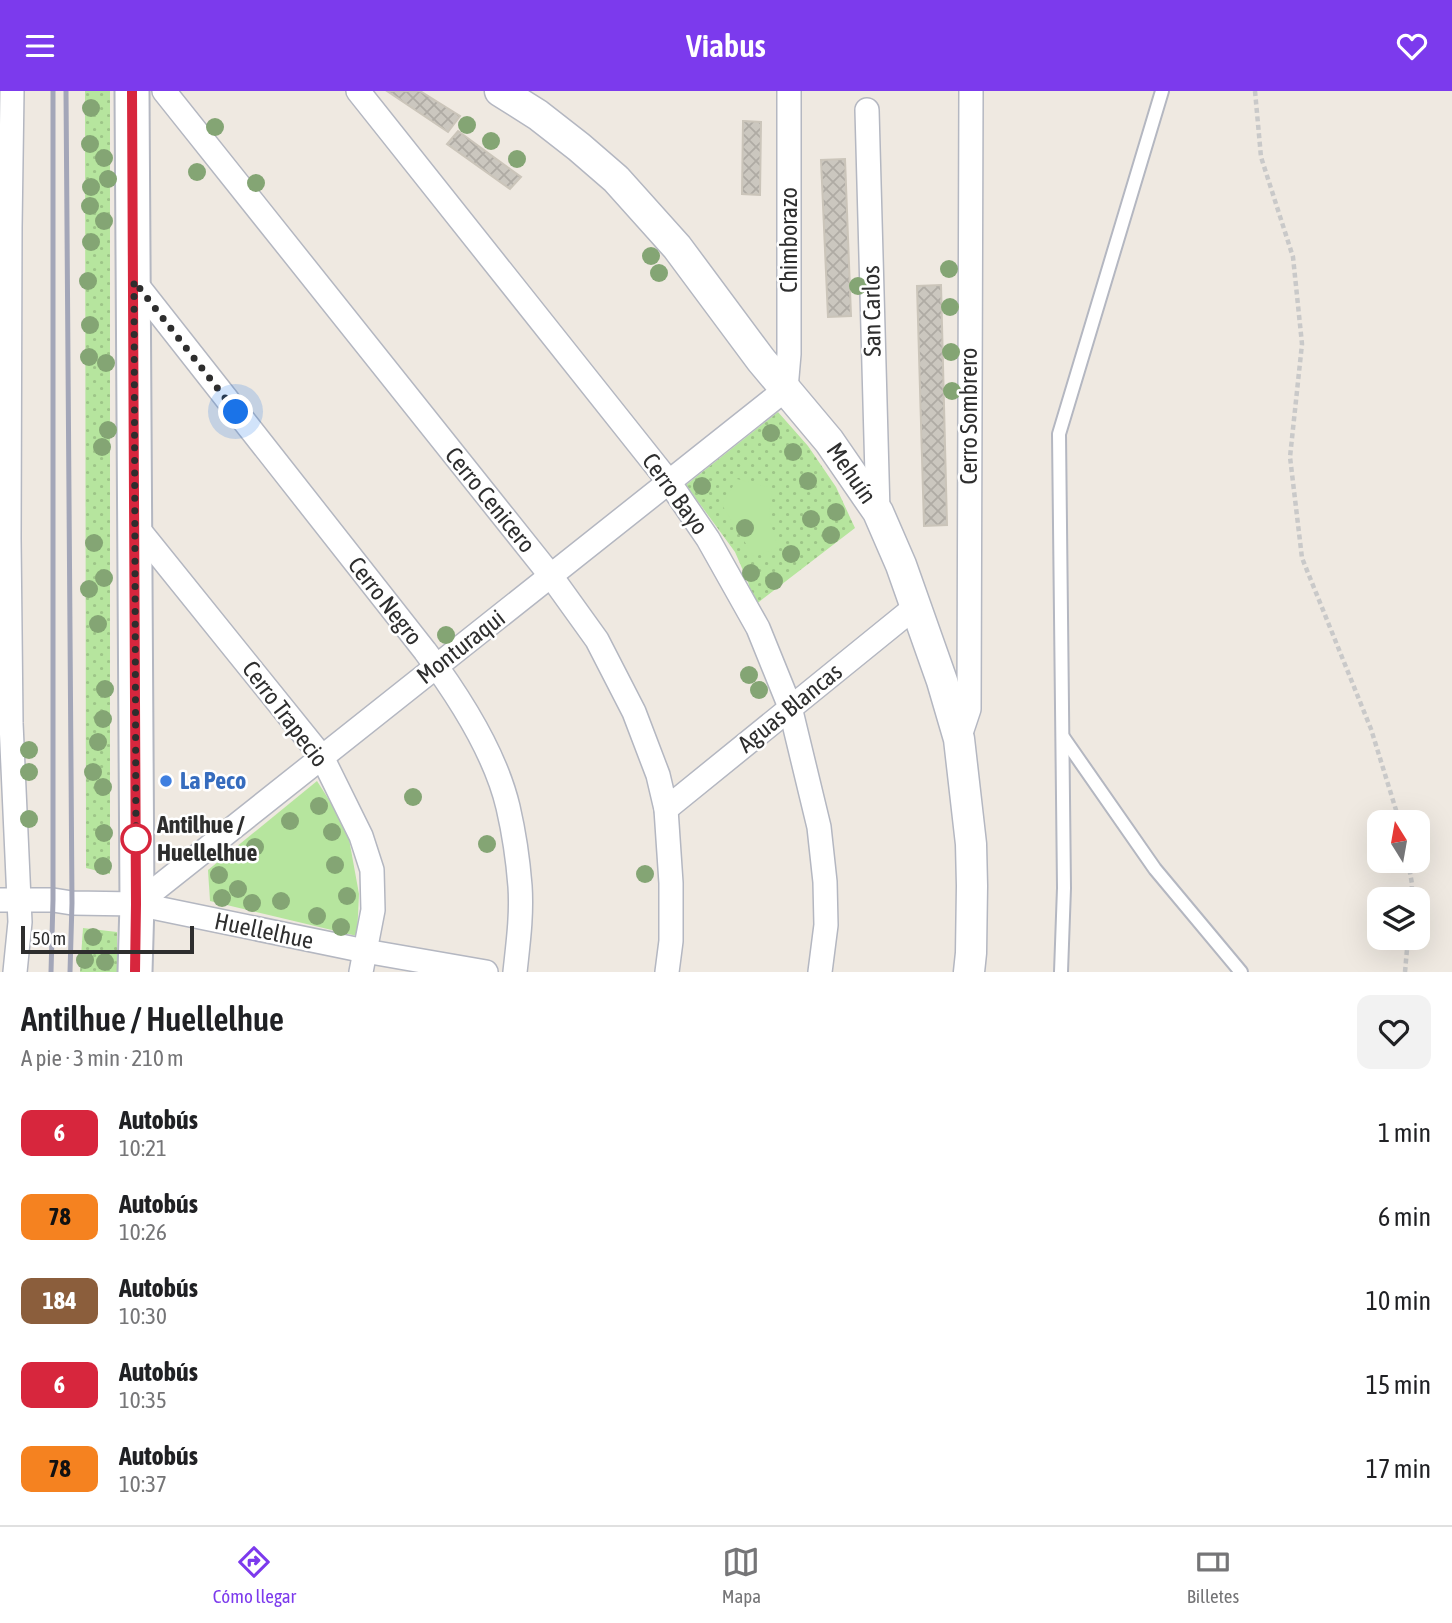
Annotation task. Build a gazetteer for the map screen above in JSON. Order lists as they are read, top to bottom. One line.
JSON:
{"streets":{"street":["Chimborazo","San Carlos","Cerro Sombrero","Mehuín","Cerro Bayo","Cerro Cenicero","Cerro Negro","Monturaqui","Aguas Blancas","Cerro Trapecio","Huellelhue"]},"crossings":[["Chimborazo","Mehuín"],["Chimborazo","Monturaqui"],["San Carlos","Mehuín"],["Cerro Sombrero","Mehuín"],["Mehuín","Monturaqui"],["Mehuín","Aguas Blancas"],["Cerro Bayo","Monturaqui"],["Cerro Bayo","Aguas Blancas"],["Cerro Cenicero","Monturaqui"],["Cerro Cenicero","Aguas Blancas"],["Cerro Negro","Monturaqui"],["Monturaqui","Cerro Trapecio"],["Monturaqui","Huellelhue"],["Cerro Trapecio","Huellelhue"]],"places":["La Peco","Antilhue / Huellelhue"],"lines":["bus line 6"],"scale_bar":"50 m","north":"top","page":{"header":"Viabus","scale":"50 m","heading":["Antilhue / Huellelhue","A pie · 3 min · 210 m"],"list":[{"mark":"6","name":"Autobús","note":"10:21","value":"1 min"},{"mark":"78","name":"Autobús","note":"10:26","value":"6 min"},{"mark":"184","name":"Autobús","note":"10:30","value":"10 min"},{"mark":"6","name":"Autobús","note":"10:35","value":"15 min"},{"mark":"78","name":"Autobús","note":"10:37","value":"17 min"}],"tabs":["Cómo llegar","Mapa","Billetes"]}}
